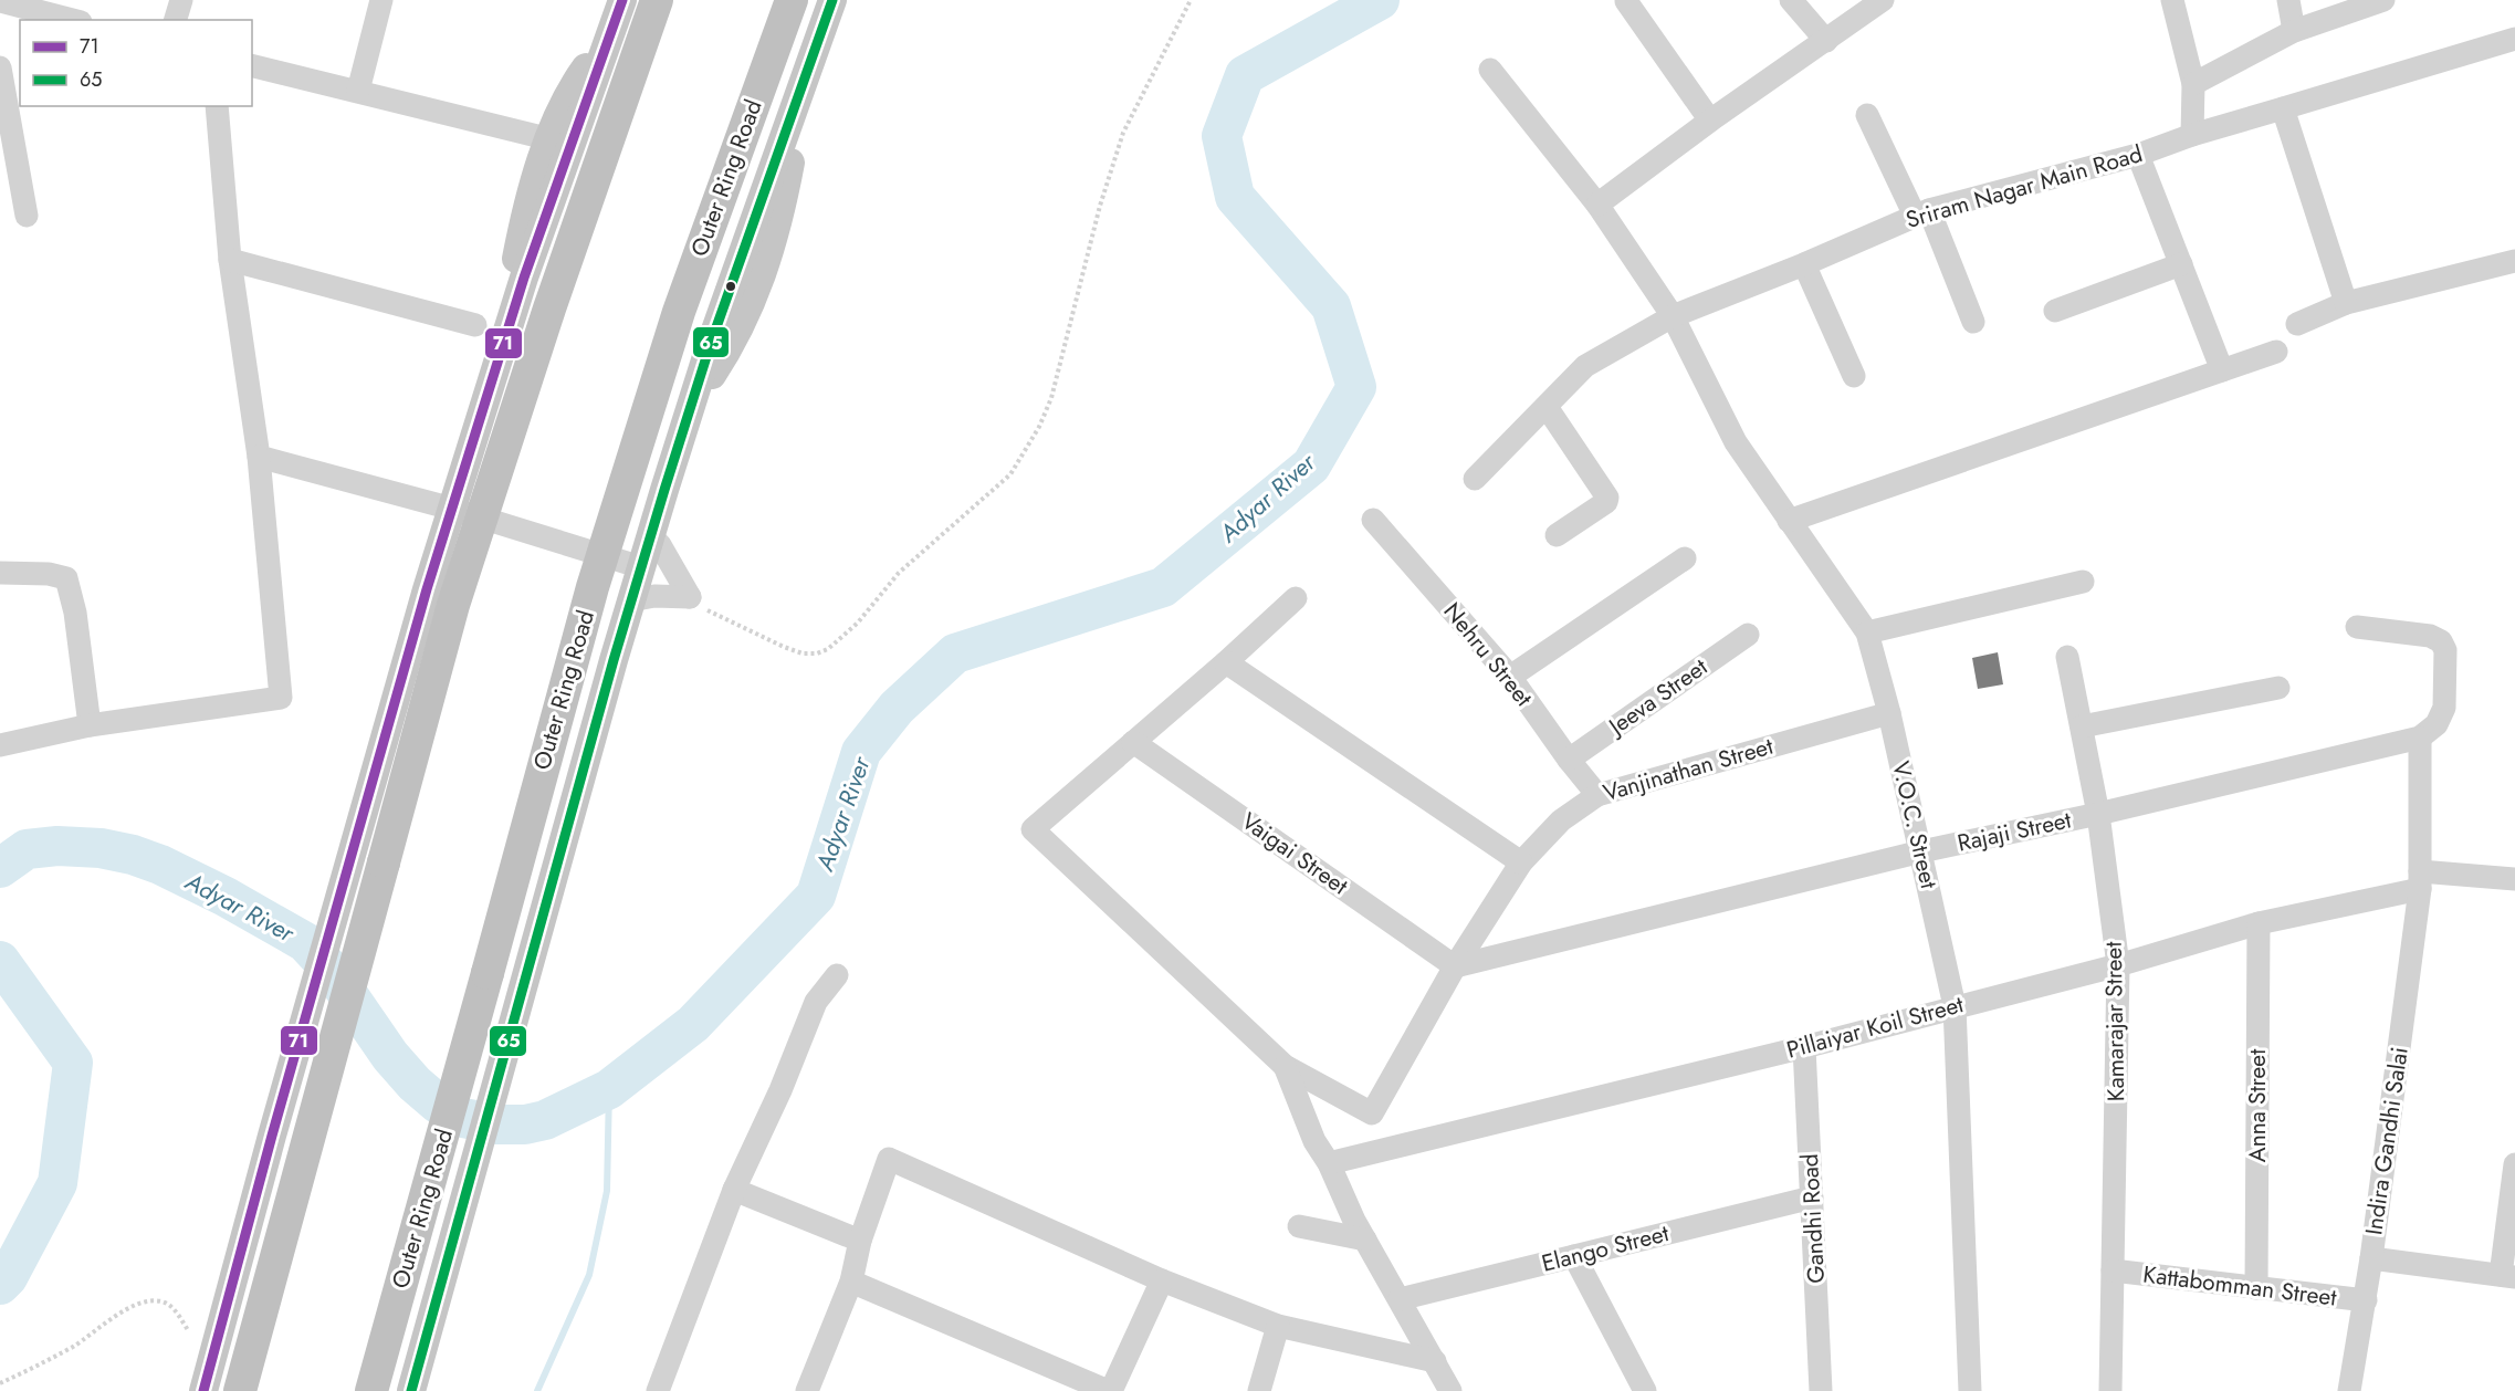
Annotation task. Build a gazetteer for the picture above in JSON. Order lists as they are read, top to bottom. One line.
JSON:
{"streets":{"highway":["Outer Ring Road"],"street":["Sriram Nagar Main Road","Nehru Street","Jeeva Street","Vanjinathan Street","V.O.C. Street","Rajaji Street","Vaigai Street","Kamarajar Street","Pillaiyar Koil Street","Anna Street","Indira Gandhi Salai","Gandhi Road","Elango Street","Kattabomman Street"]},"crossings":[["Sriram Nagar Main Road","V.O.C. Street"],["Nehru Street","Jeeva Street"],["Nehru Street","Vanjinathan Street"],["Vanjinathan Street","V.O.C. Street"],["Vanjinathan Street","Rajaji Street"],["Vanjinathan Street","Vaigai Street"],["V.O.C. Street","Rajaji Street"],["V.O.C. Street","Pillaiyar Koil Street"],["Rajaji Street","Vaigai Street"],["Rajaji Street","Kamarajar Street"],["Rajaji Street","Indira Gandhi Salai"],["Kamarajar Street","Pillaiyar Koil Street"],["Kamarajar Street","Kattabomman Street"],["Pillaiyar Koil Street","Anna Street"],["Pillaiyar Koil Street","Indira Gandhi Salai"],["Pillaiyar Koil Street","Gandhi Road"],["Anna Street","Kattabomman Street"],["Indira Gandhi Salai","Kattabomman Street"],["Gandhi Road","Elango Street"]],"water":["Adyar River"],"lines":["transit line 71","transit line 65"],"legend":["71","65"]}
